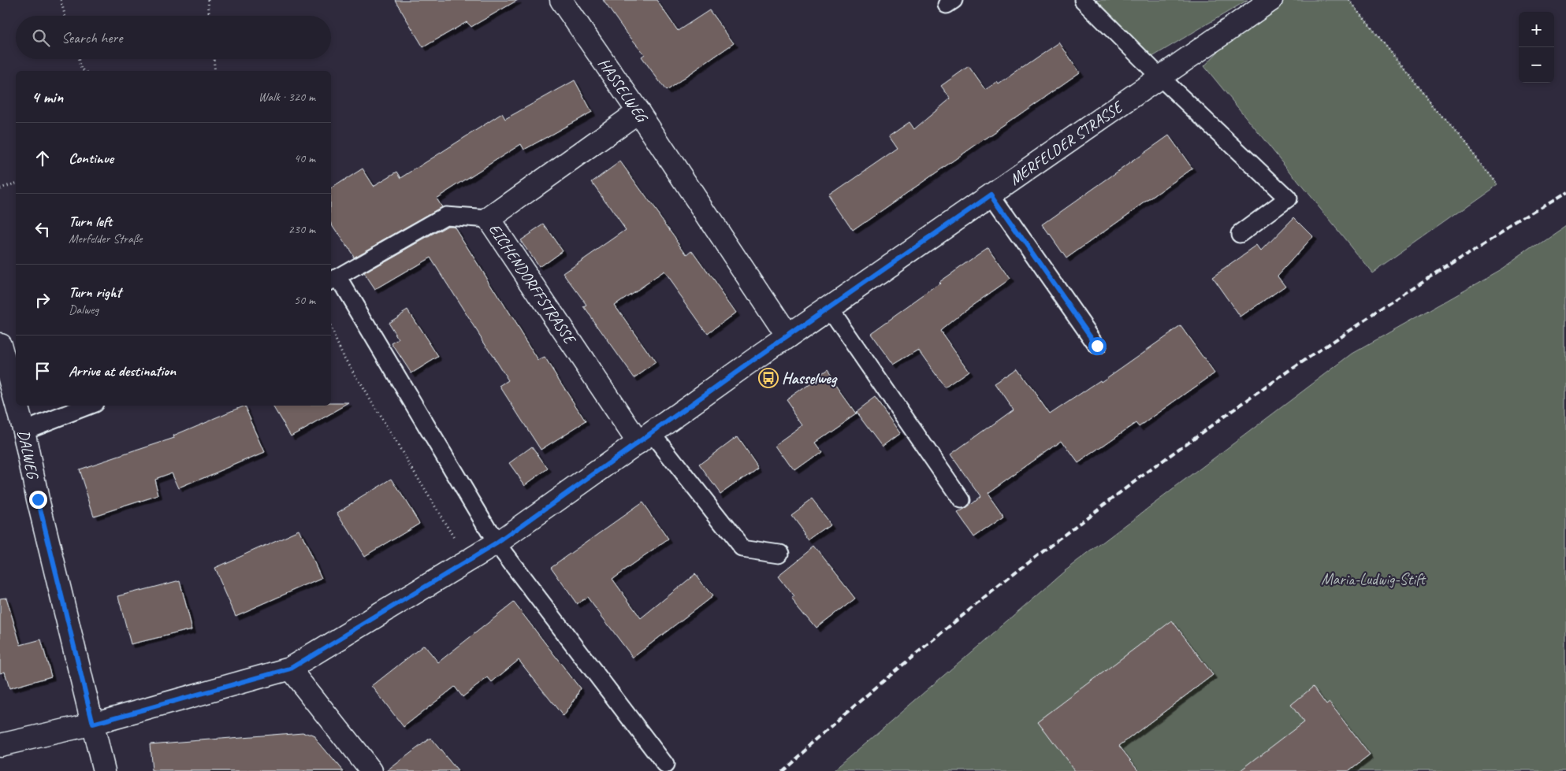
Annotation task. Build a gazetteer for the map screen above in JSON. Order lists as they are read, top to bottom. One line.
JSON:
{"streets":{"street":["HASSELWEG","MERFELDER STRASSE","EICHENDORFFSTRASSE","DALWEG"]},"crossings":[["HASSELWEG","MERFELDER STRASSE"],["HASSELWEG","EICHENDORFFSTRASSE"],["MERFELDER STRASSE","EICHENDORFFSTRASSE"],["MERFELDER STRASSE","DALWEG"]],"parks":["Maria-Ludwig-Stift"],"places":{"bus stop":["Hasselweg"]},"page":{"map_buttons":["+","−"],"search":"Search here","heading":["4 min","Walk · 320 m"],"list":[["Continue","40 m"],["Turn left","Merfelder Straße","230 m"],["Turn right","Dalweg","50 m"],"Arrive at destination"]}}
